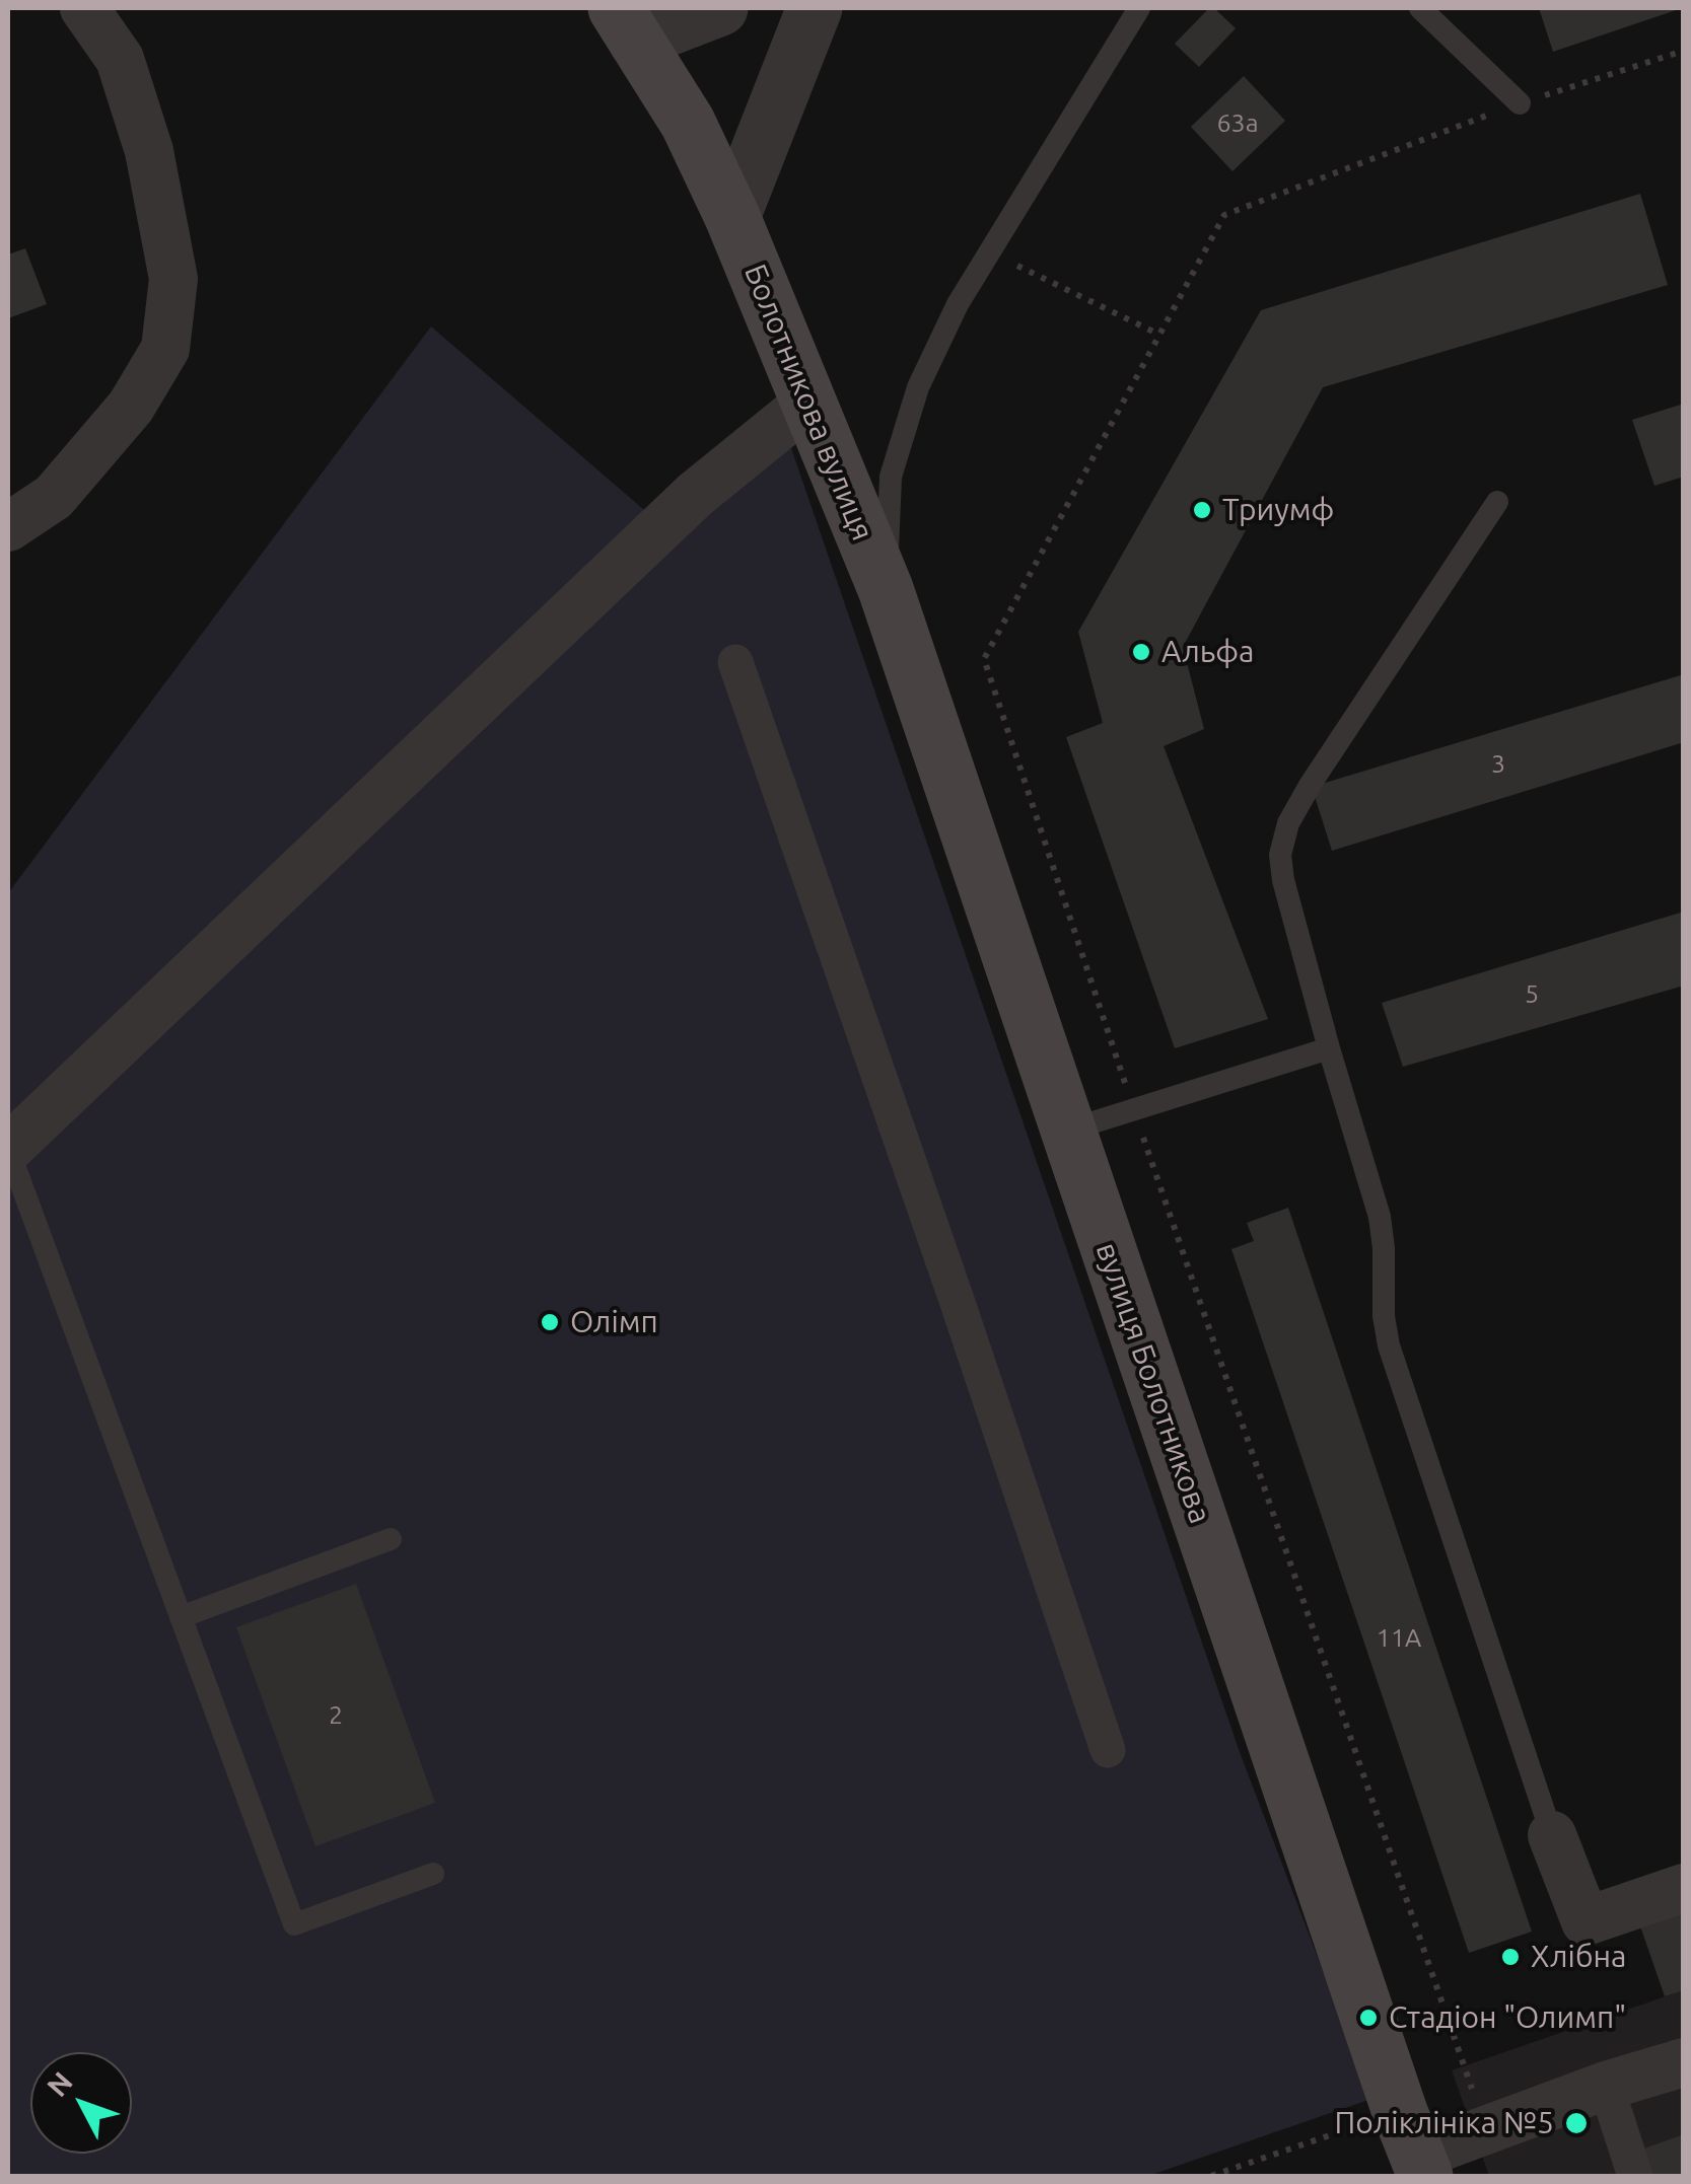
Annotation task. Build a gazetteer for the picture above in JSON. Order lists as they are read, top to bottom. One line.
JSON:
{"streets":{"main road":["Болотникова вулиця","вулиця Болотникова"]},"crossings":[["Болотникова вулиця","вулиця Болотникова"]],"places":["Триумф","Альфа","Олімп","Хлібна","Стадіон \"Олимп\"","Поліклініка №5"],"house_numbers":["63а","3","5","11А","2"],"north":"top left"}
